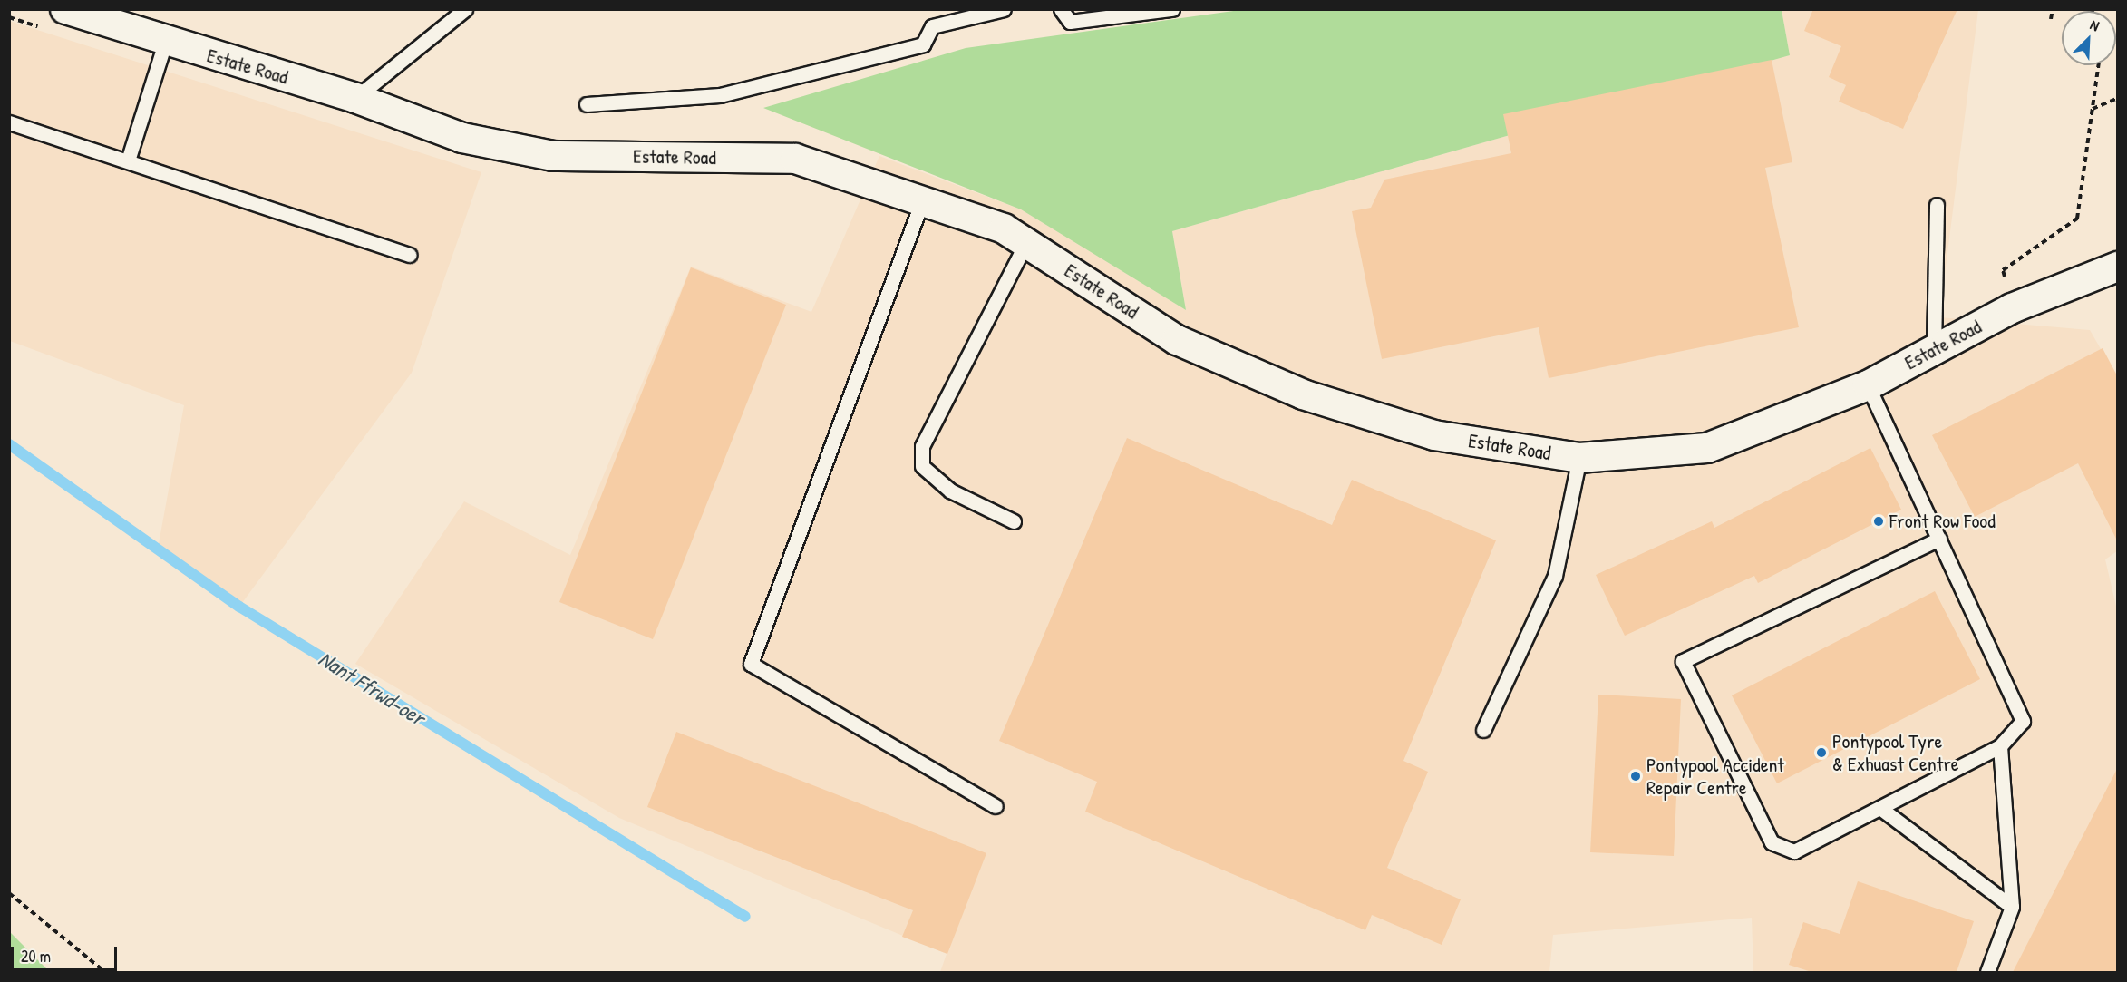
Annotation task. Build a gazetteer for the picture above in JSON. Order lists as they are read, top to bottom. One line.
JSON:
{"streets":{"street":["Estate Road"]},"water":["Nant Ffrwd-oer"],"places":["Front Row Food","Pontypool Tyre & Exhuast Centre","Pontypool Accident Repair Centre"],"scale_bar":"20 m","north":"top right"}
